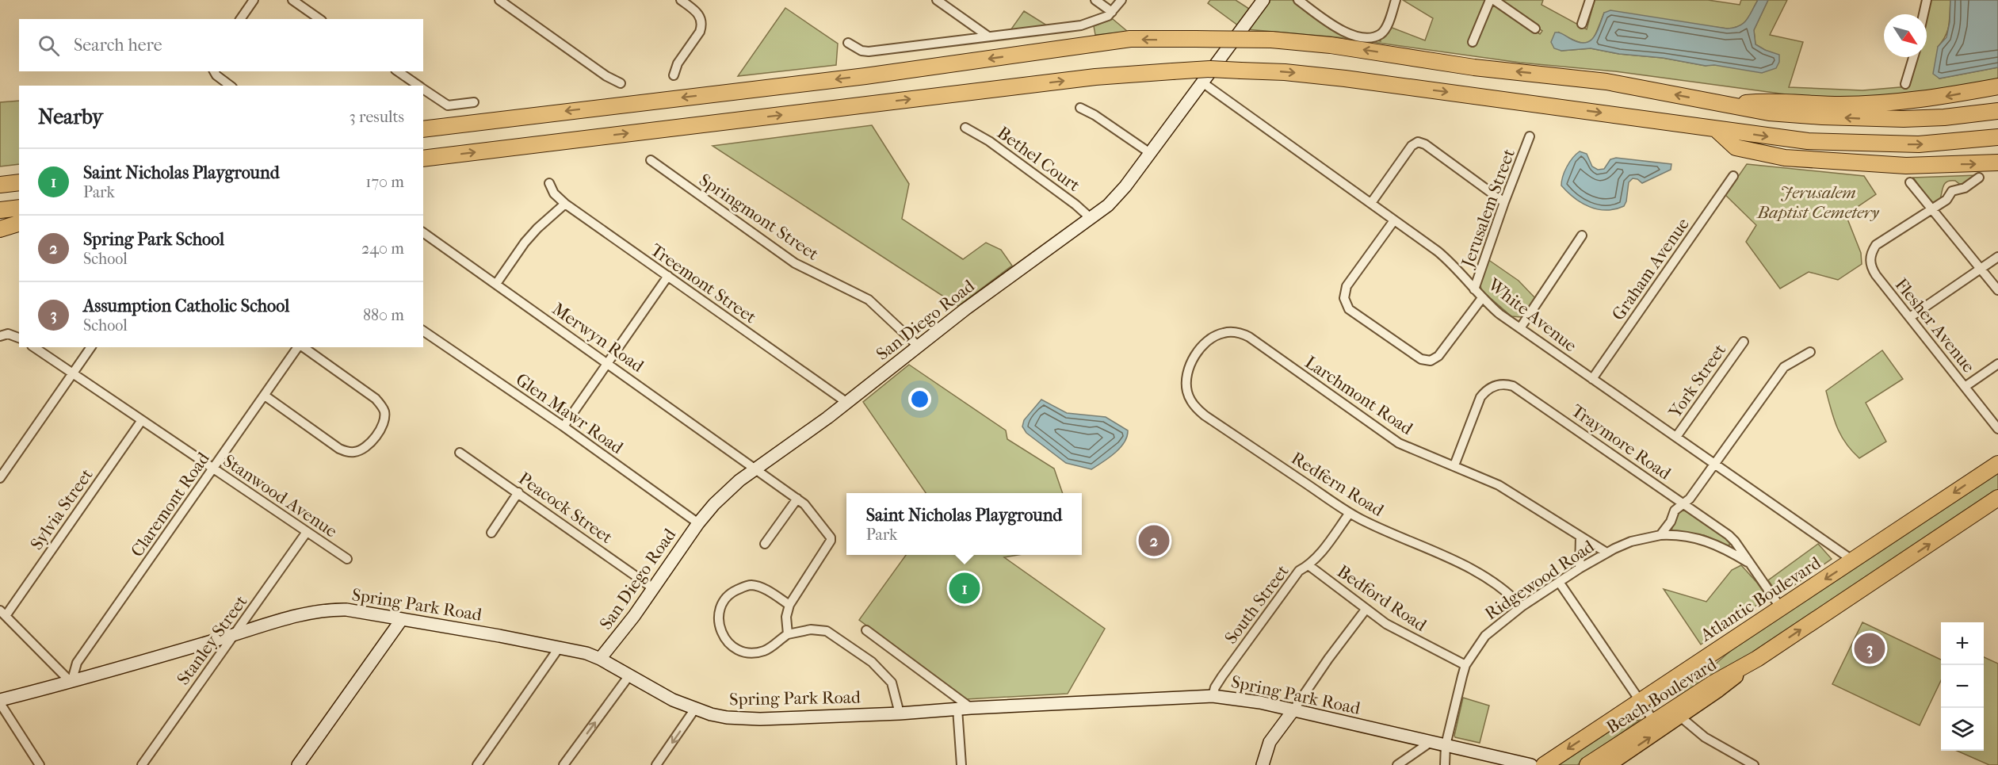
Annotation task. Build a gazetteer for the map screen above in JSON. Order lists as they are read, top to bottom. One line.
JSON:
{"streets":{"highway":["Atlantic Boulevard","Beach Boulevard"],"main road":["San Diego Road","Spring Park Road"],"street":["Bethel Court","Jerusalem Street","Springmont Street","Graham Avenue","Treemont Street","White Avenue","Flesher Avenue","Merwyn Road","York Street","Larchmont Road","Glen Mawr Road","Traymore Road","Redfern Road","Stanwood Avenue","Claremont Road","Peacock Street","Sylvia Street","Ridgewood Road","Bedford Road","South Street","Stanley Street"]},"crossings":[["Bethel Court","San Diego Road"],["Jerusalem Street","White Avenue"],["Springmont Street","San Diego Road"],["Graham Avenue","White Avenue"],["Treemont Street","San Diego Road"],["White Avenue","San Diego Road"],["White Avenue","York Street"],["White Avenue","Atlantic Boulevard"],["San Diego Road","Merwyn Road"],["San Diego Road","Glen Mawr Road"],["San Diego Road","Peacock Street"],["San Diego Road","Spring Park Road"],["Larchmont Road","Traymore Road"],["Larchmont Road","Redfern Road"],["Larchmont Road","Ridgewood Road"],["Traymore Road","Ridgewood Road"],["Traymore Road","Atlantic Boulevard"],["Redfern Road","Ridgewood Road"],["Redfern Road","South Street"],["Stanwood Avenue","Claremont Road"],["Stanwood Avenue","Sylvia Street"],["Stanwood Avenue","Stanley Street"],["Claremont Road","Spring Park Road"],["Ridgewood Road","Bedford Road"],["Ridgewood Road","Spring Park Road"],["Bedford Road","South Street"],["Spring Park Road","South Street"],["Spring Park Road","Stanley Street"]],"one_way":["Atlantic Boulevard","Beach Boulevard"],"parks":["Jerusalem Baptist Cemetery"],"north":"bottom right","page":{"search":"Search here","heading":["Nearby","3 results"],"list":[{"mark":"1","name":"Saint Nicholas Playground","note":"Park","value":"170 m"},{"mark":"2","name":"Spring Park School","note":"School","value":"240 m"},{"mark":"3","name":"Assumption Catholic School","note":"School","value":"880 m"}],"popup":["Saint Nicholas Playground","Park"],"pins":["2","1","3"],"map_buttons":["+","−"]}}
